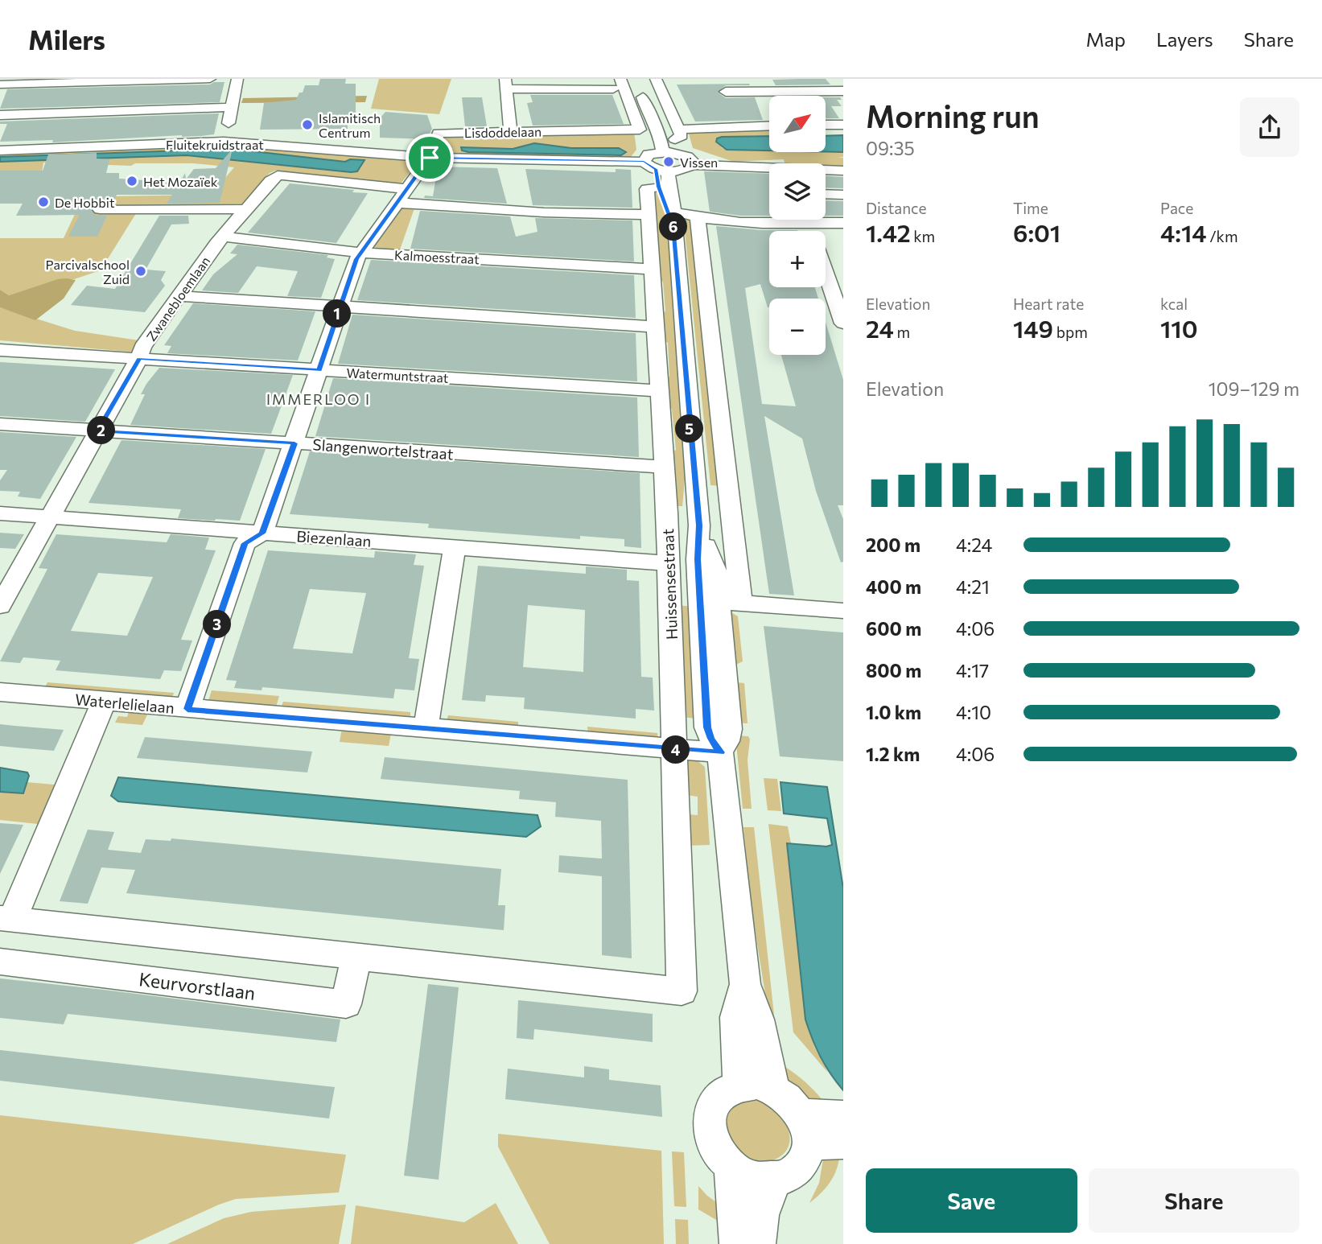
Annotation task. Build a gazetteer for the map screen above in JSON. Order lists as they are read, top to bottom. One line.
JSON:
{"streets":{"street":["Lisdoddelaan","Fluitekruidstraat","Kalmoesstraat","Zwanebloemlaan","Watermuntstraat","Slangenwortelstraat","Biezenlaan","Huissensestraat","Waterlelielaan","Keurvorstlaan"]},"crossings":[["Lisdoddelaan","Fluitekruidstraat"],["Lisdoddelaan","Huissensestraat"],["Kalmoesstraat","Zwanebloemlaan"],["Kalmoesstraat","Huissensestraat"],["Zwanebloemlaan","Watermuntstraat"],["Zwanebloemlaan","Slangenwortelstraat"],["Zwanebloemlaan","Biezenlaan"],["Watermuntstraat","Huissensestraat"],["Slangenwortelstraat","Huissensestraat"],["Biezenlaan","Huissensestraat"],["Huissensestraat","Waterlelielaan"],["Huissensestraat","Keurvorstlaan"]],"districts":["IMMERLOO I"],"places":["Islamitisch Centrum","Vissen","Het Mozaïek","De Hobbit","Parcivalschool Zuid"],"north":"top right","page":{"header":"Milers","nav":["Map","Layers","Share"],"heading":["Morning run","09:35"],"map_buttons":["+","−"],"stats":[["Distance","1.42 km"],["Time","6:01"],["Pace","4:14 /km"],["Elevation","24 m"],["Heart rate","149 bpm"],["kcal","110"]],"pins":["6","1","5","2","3","4"],"chart":["Elevation","109–129 m"],"list":[{"name":"200 m","note":"4:24"},{"name":"400 m","note":"4:21"},{"name":"600 m","note":"4:06"},{"name":"800 m","note":"4:17"},{"name":"1.0 km","note":"4:10"},{"name":"1.2 km","note":"4:06"}],"buttons":["Save","Share"]}}
